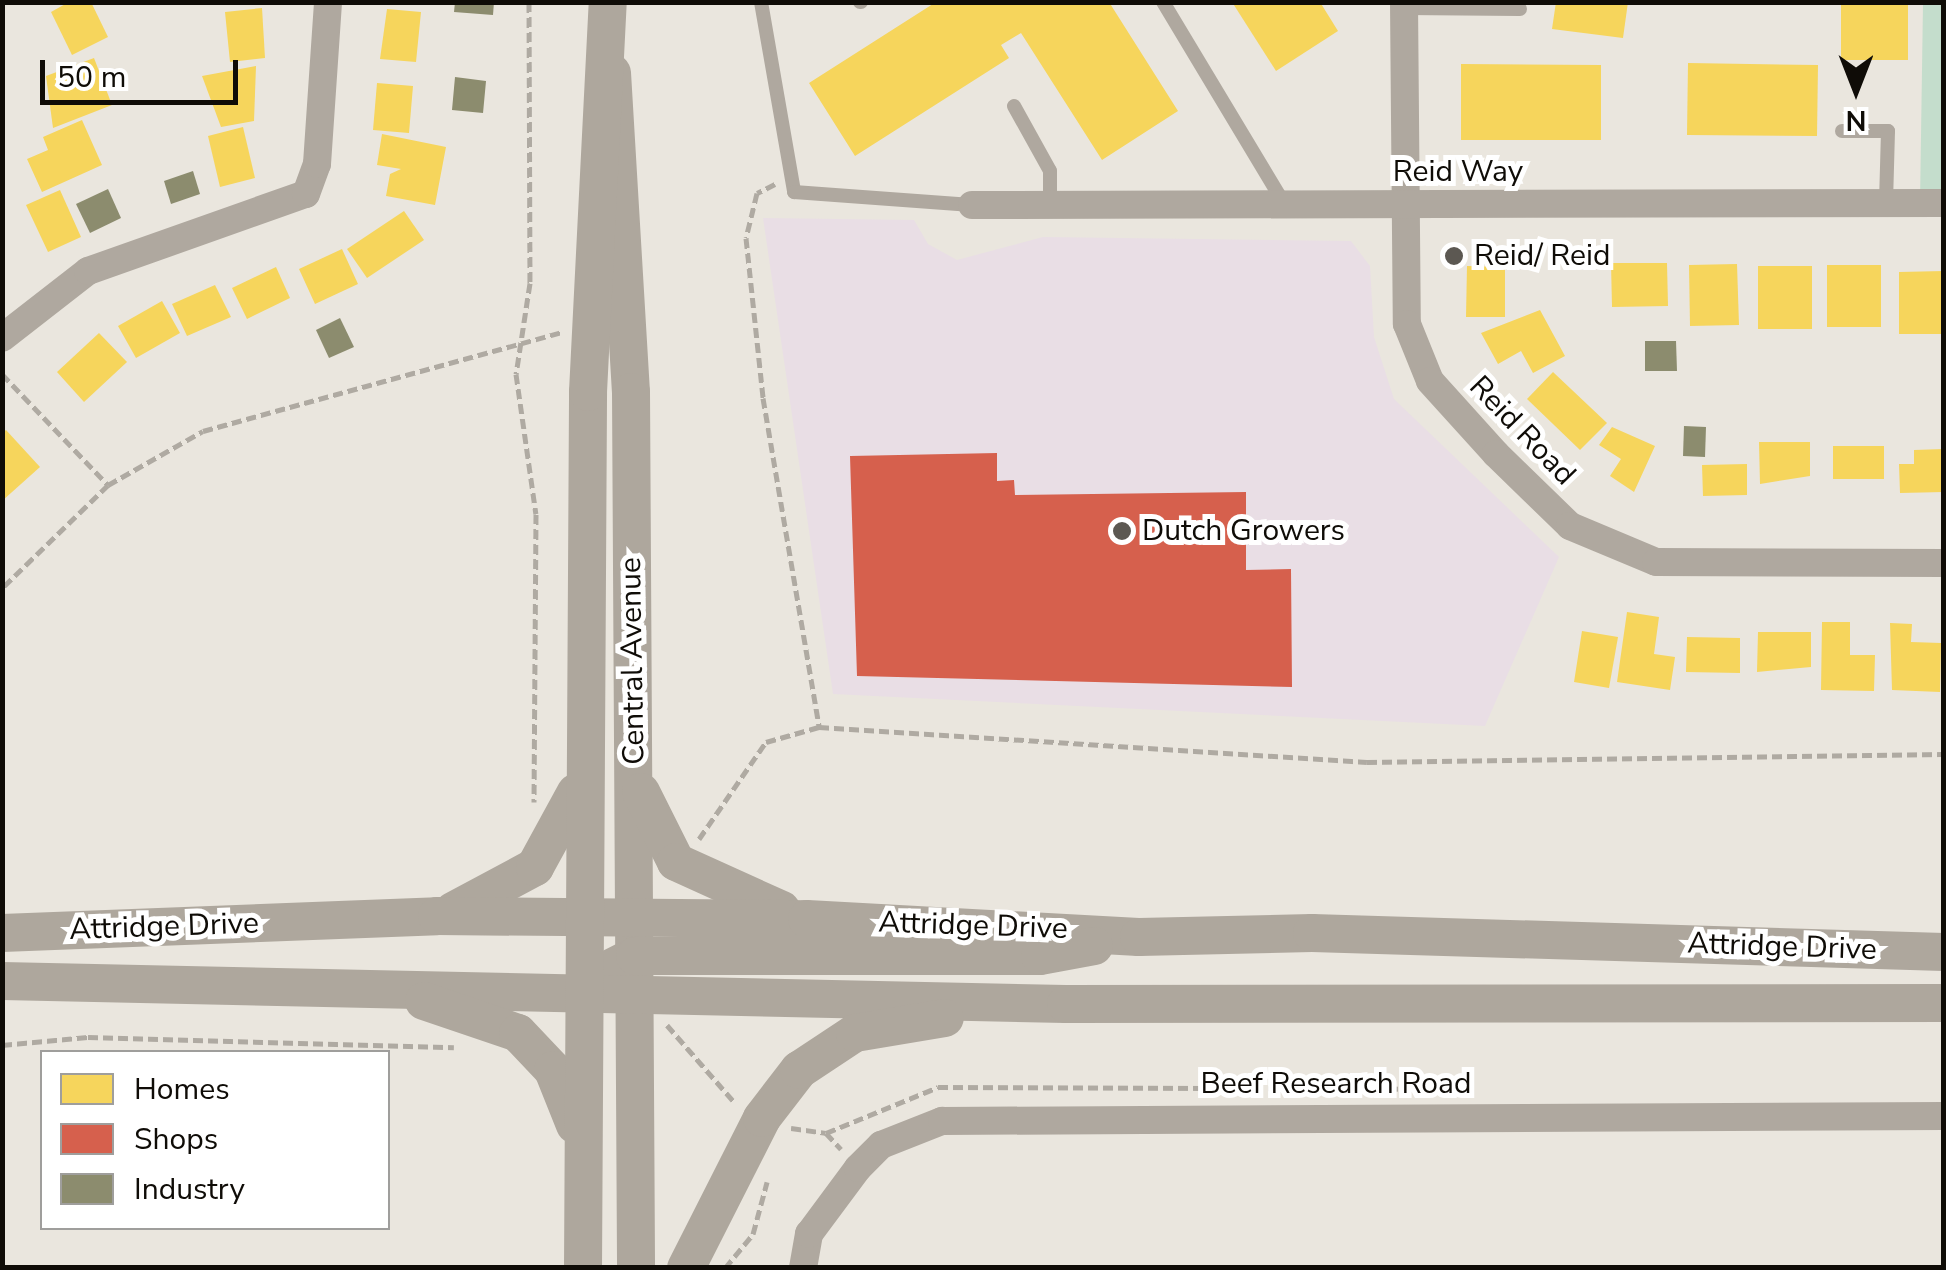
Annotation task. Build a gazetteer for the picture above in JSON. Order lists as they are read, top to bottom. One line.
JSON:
{"streets":{"main road":["Central Avenue","Attridge Drive"],"street":["Reid Way","Reid Road","Beef Research Road"]},"crossings":[["Reid Way","Reid Road"],["Central Avenue","Attridge Drive"]],"places":["Reid/ Reid","Dutch Growers"],"legend":["Homes","Shops","Industry"],"scale_bar":"50 m","north":"bottom"}
